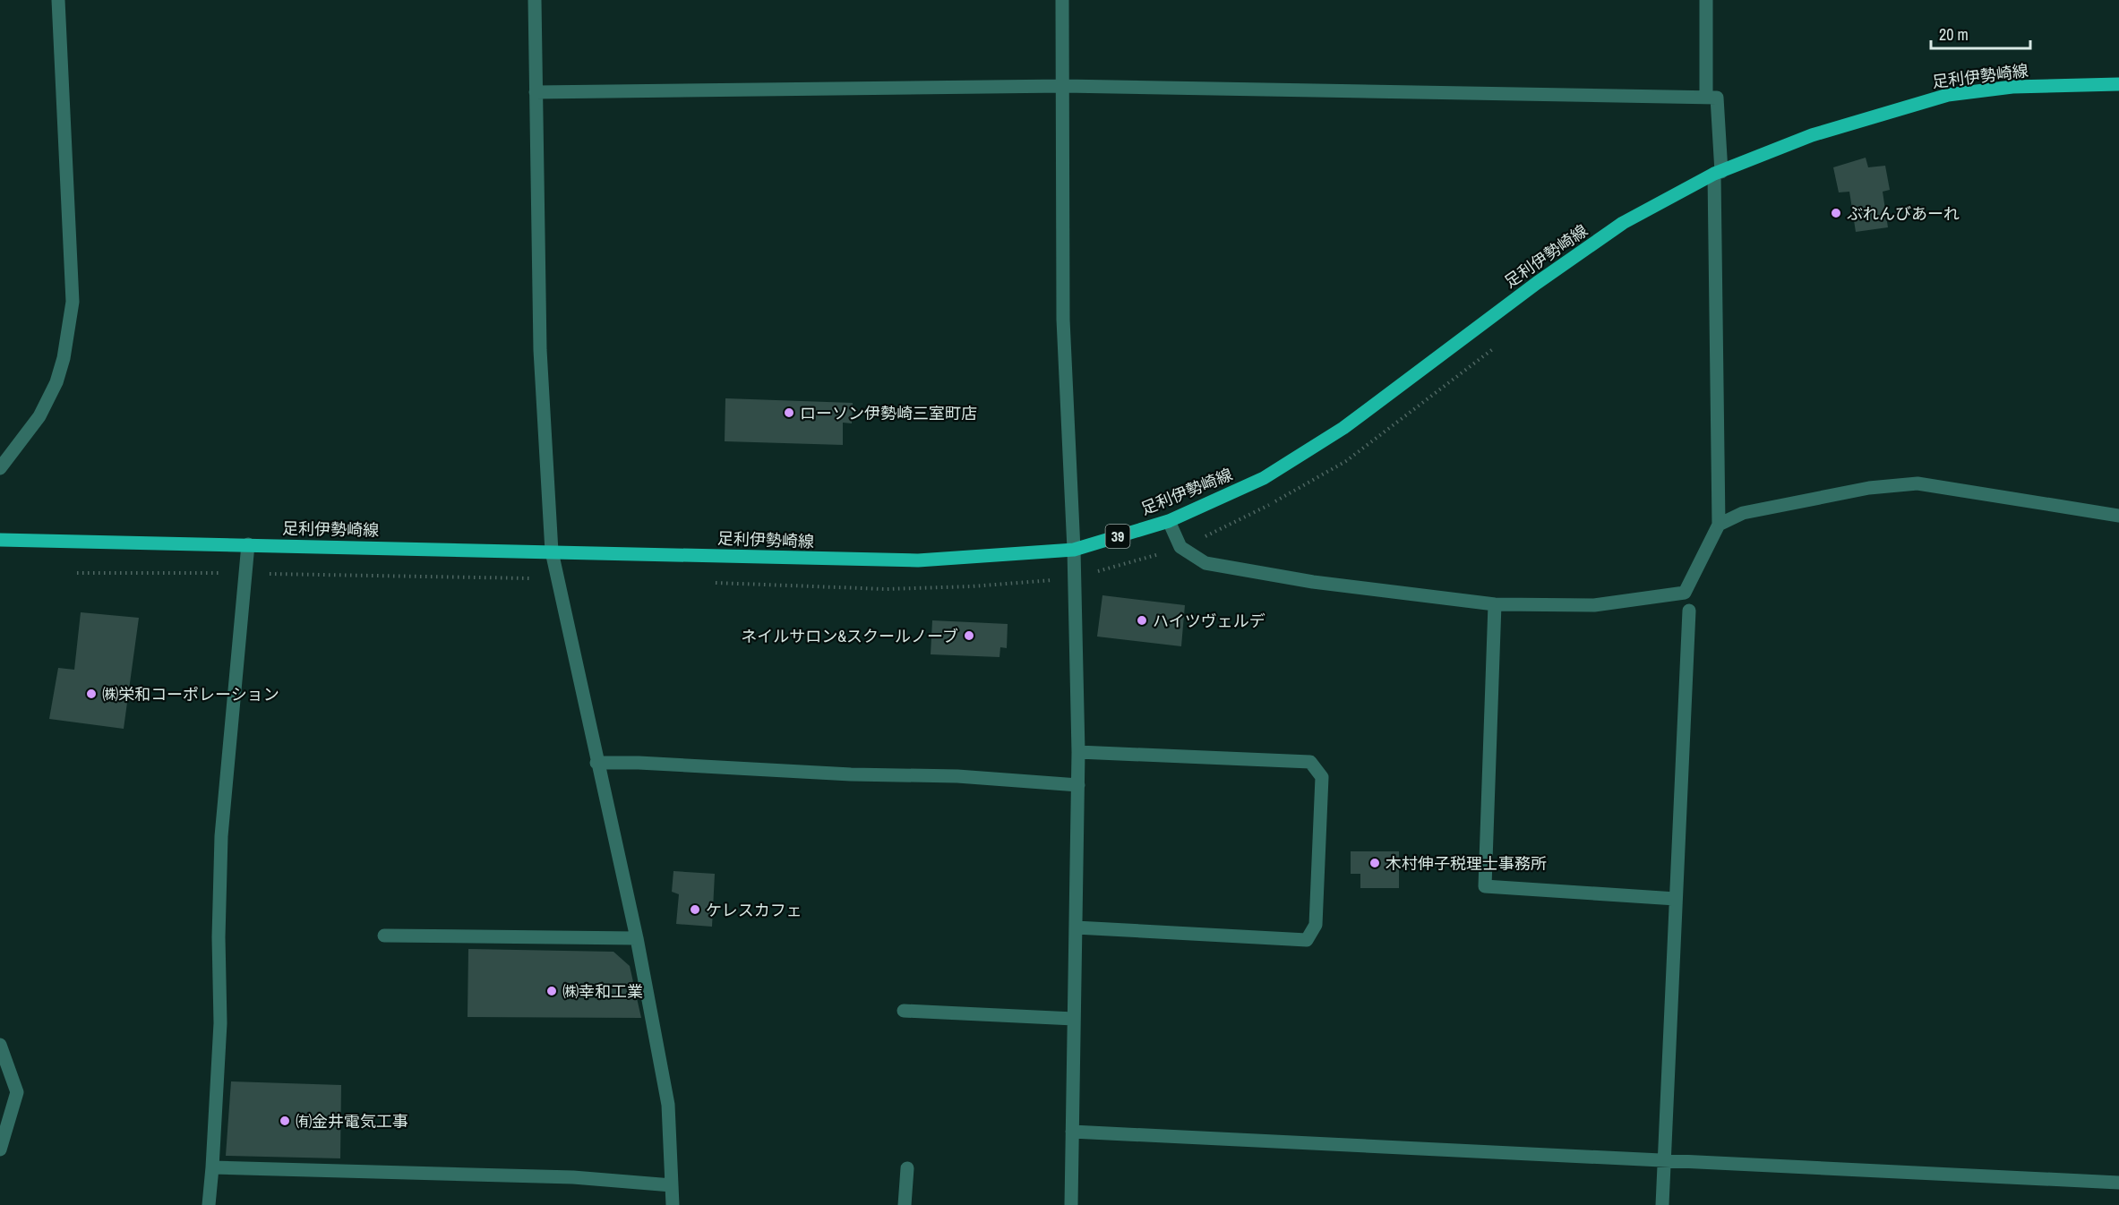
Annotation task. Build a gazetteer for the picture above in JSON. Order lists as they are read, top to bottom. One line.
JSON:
{"streets":{"main road":["足利伊勢崎線","39"]},"places":["ぶれんびあーれ","ローソン伊勢崎三室町店","ハイツヴェルデ","ネイルサロン&スクールノーブ","㈱栄和コーポレーション","木村伸子税理士事務所","ケレスカフェ","㈱幸和工業","㈲金井電気工事"],"scale_bar":"20 m"}
